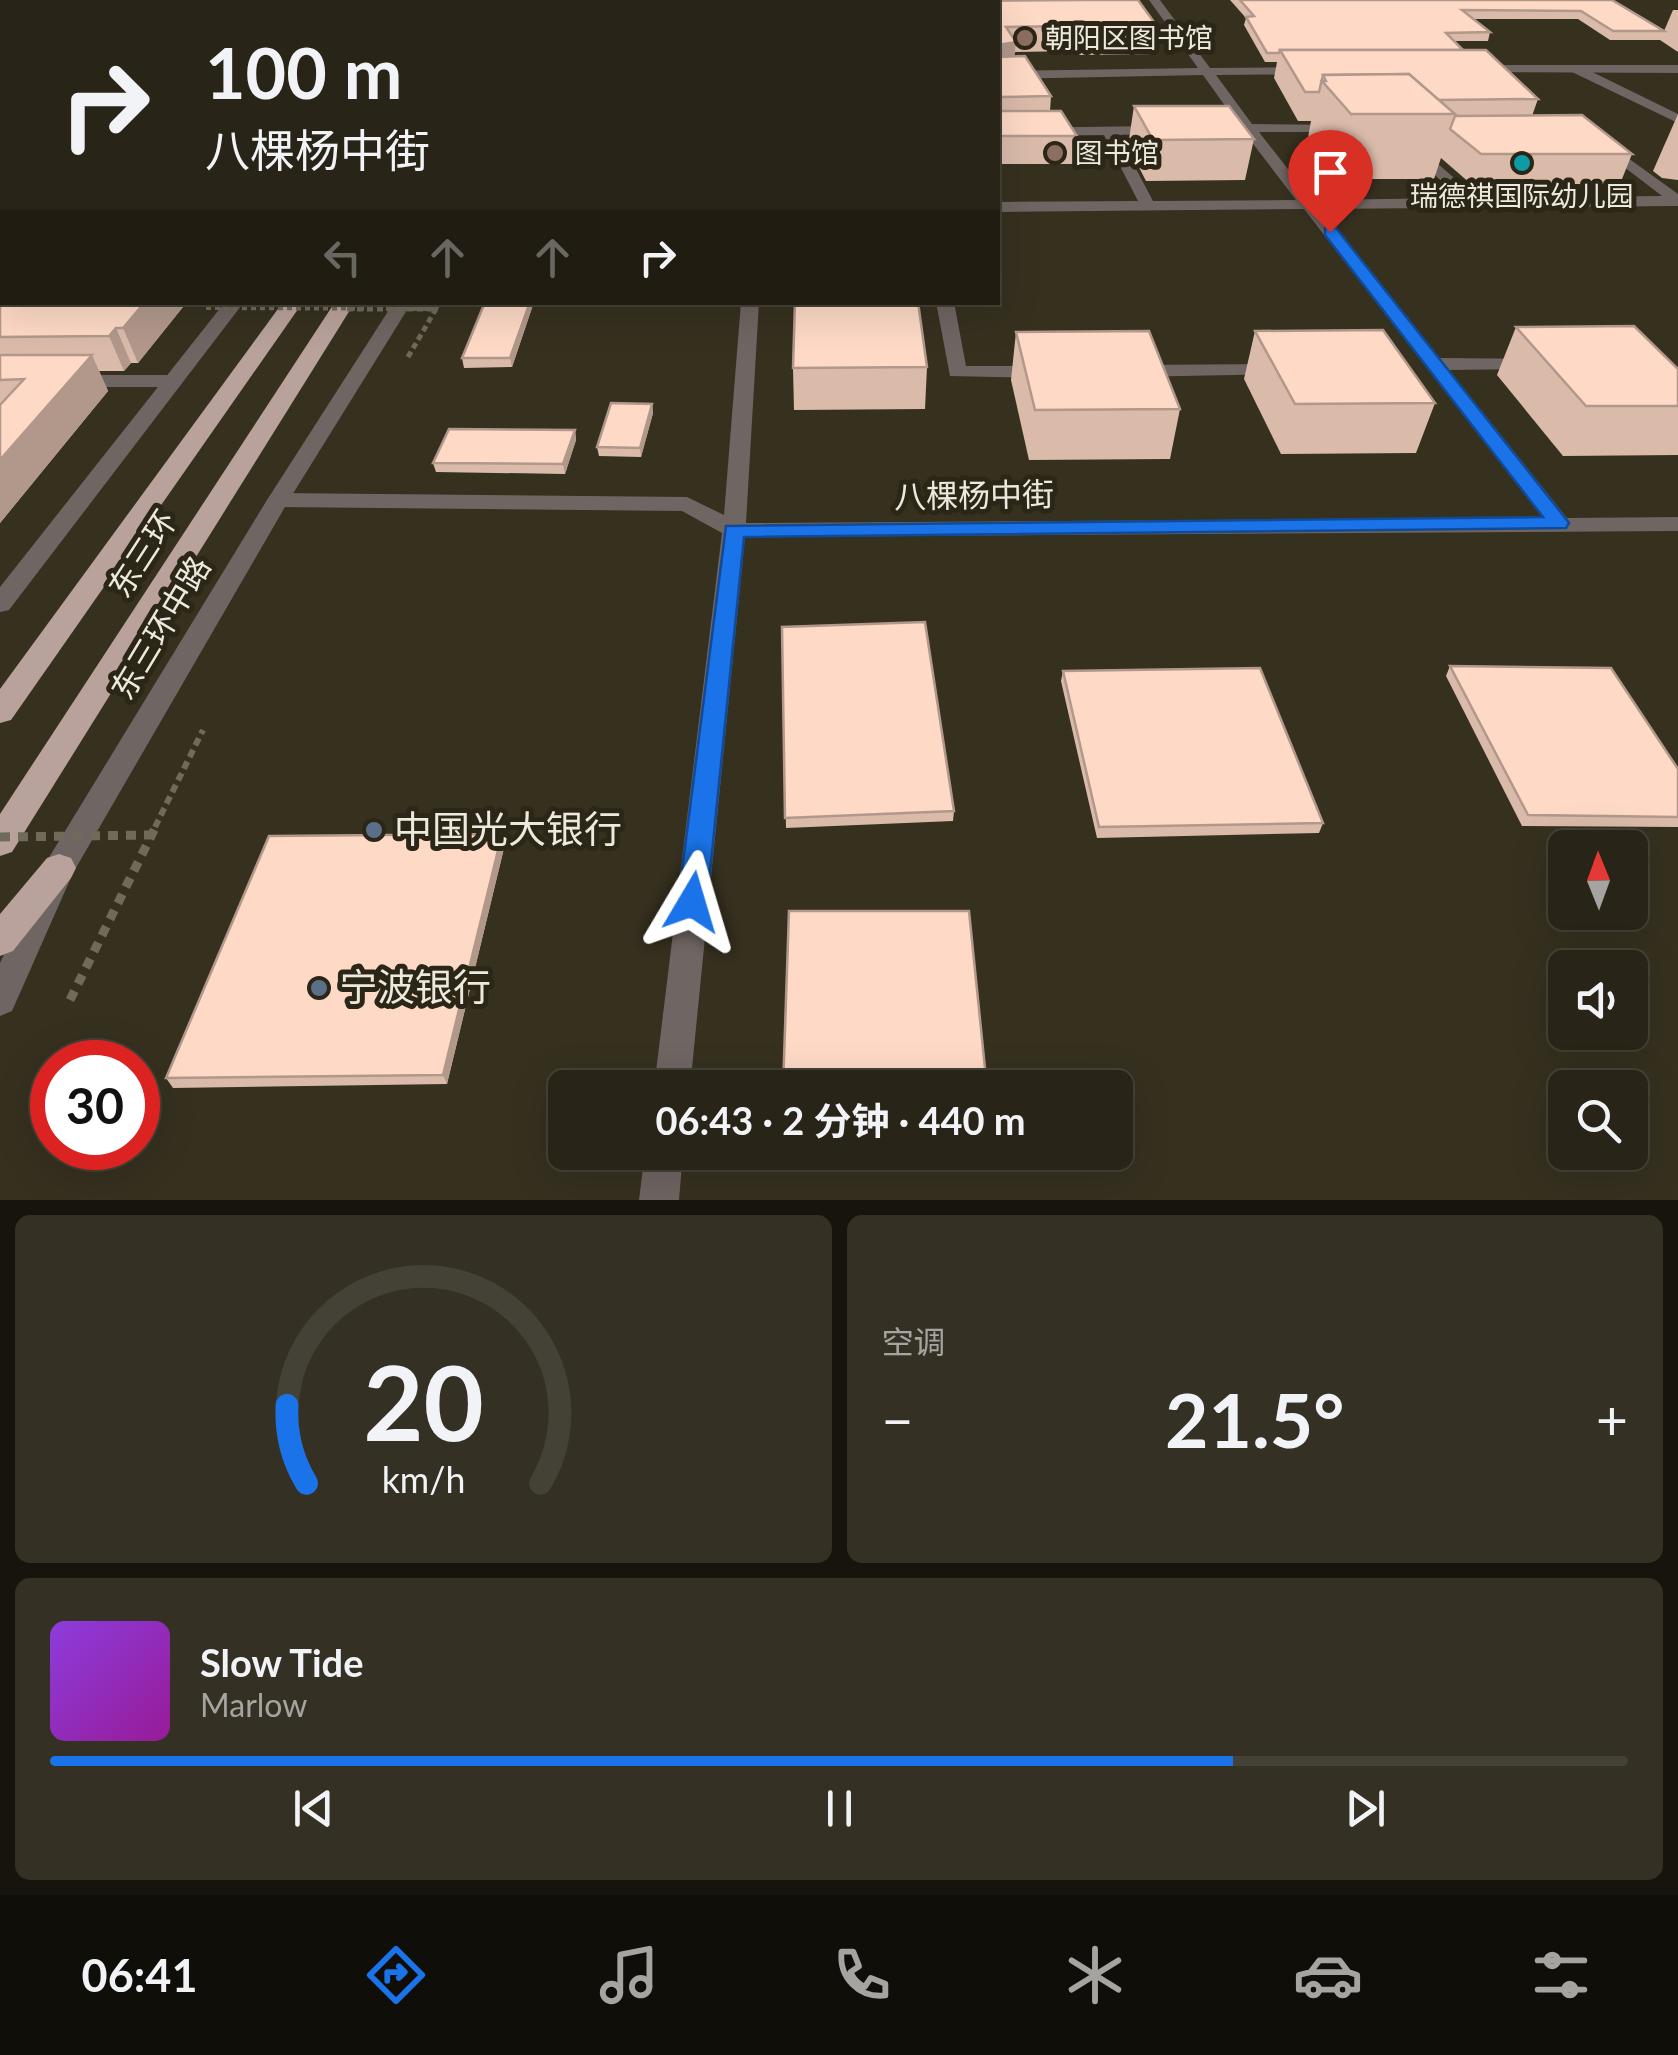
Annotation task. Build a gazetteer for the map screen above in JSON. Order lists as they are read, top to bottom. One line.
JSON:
{"streets":{"highway":["东三环"],"street":["八棵杨中街","东三环中路"]},"crossings":[["八棵杨中街","东三环中路"]],"places":["朝阳区图书馆","图书馆","瑞德祺国际幼儿园","中国光大银行","宁波银行"],"north":"top","page":{"turn":["100 m","八棵杨中街"],"limit":"30","trip":"06:43 · 2 分钟 · 440 m","tile":"空调","heat":["−","21.5°","+"],"song":["Slow Tide","Marlow"],"tabs":"06:41","gauge":["20","km/h"]}}
